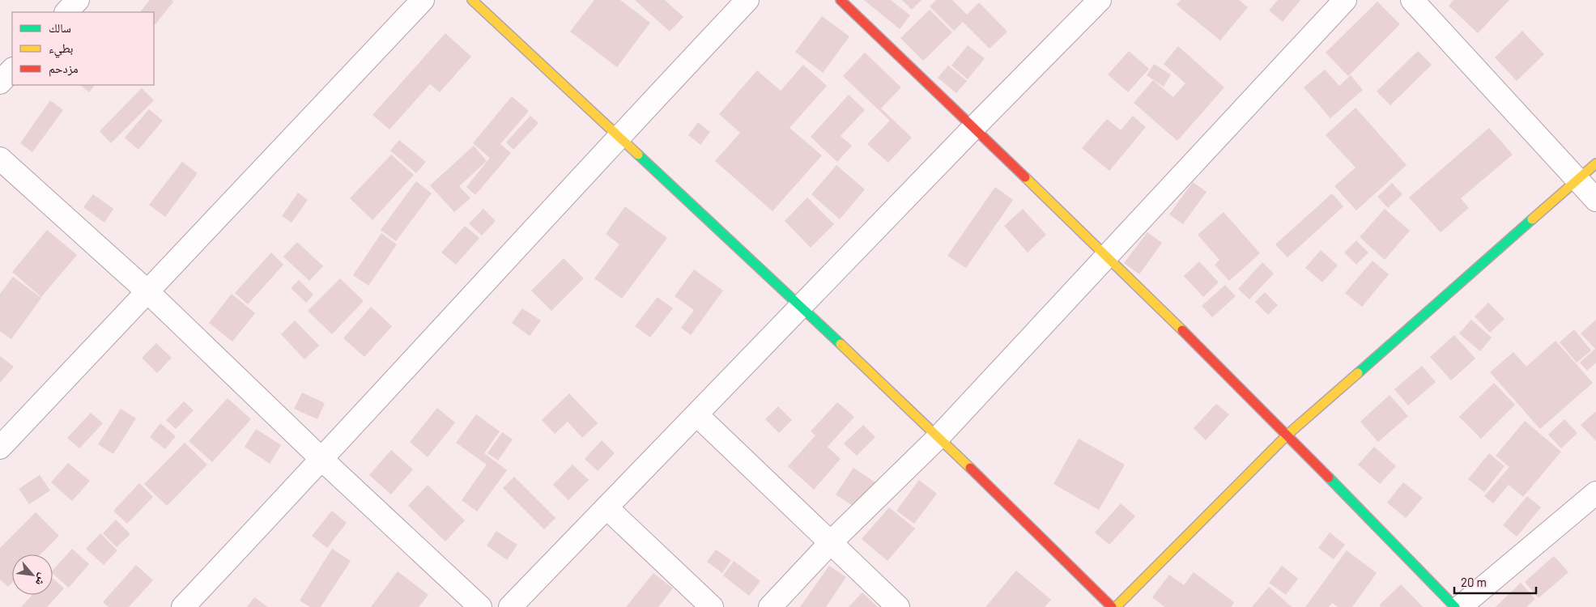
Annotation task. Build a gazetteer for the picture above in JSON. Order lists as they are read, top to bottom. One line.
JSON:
{"legend":["سالك","بطيء","مزدحم"],"scale_bar":"20 m","north":"bottom right"}
